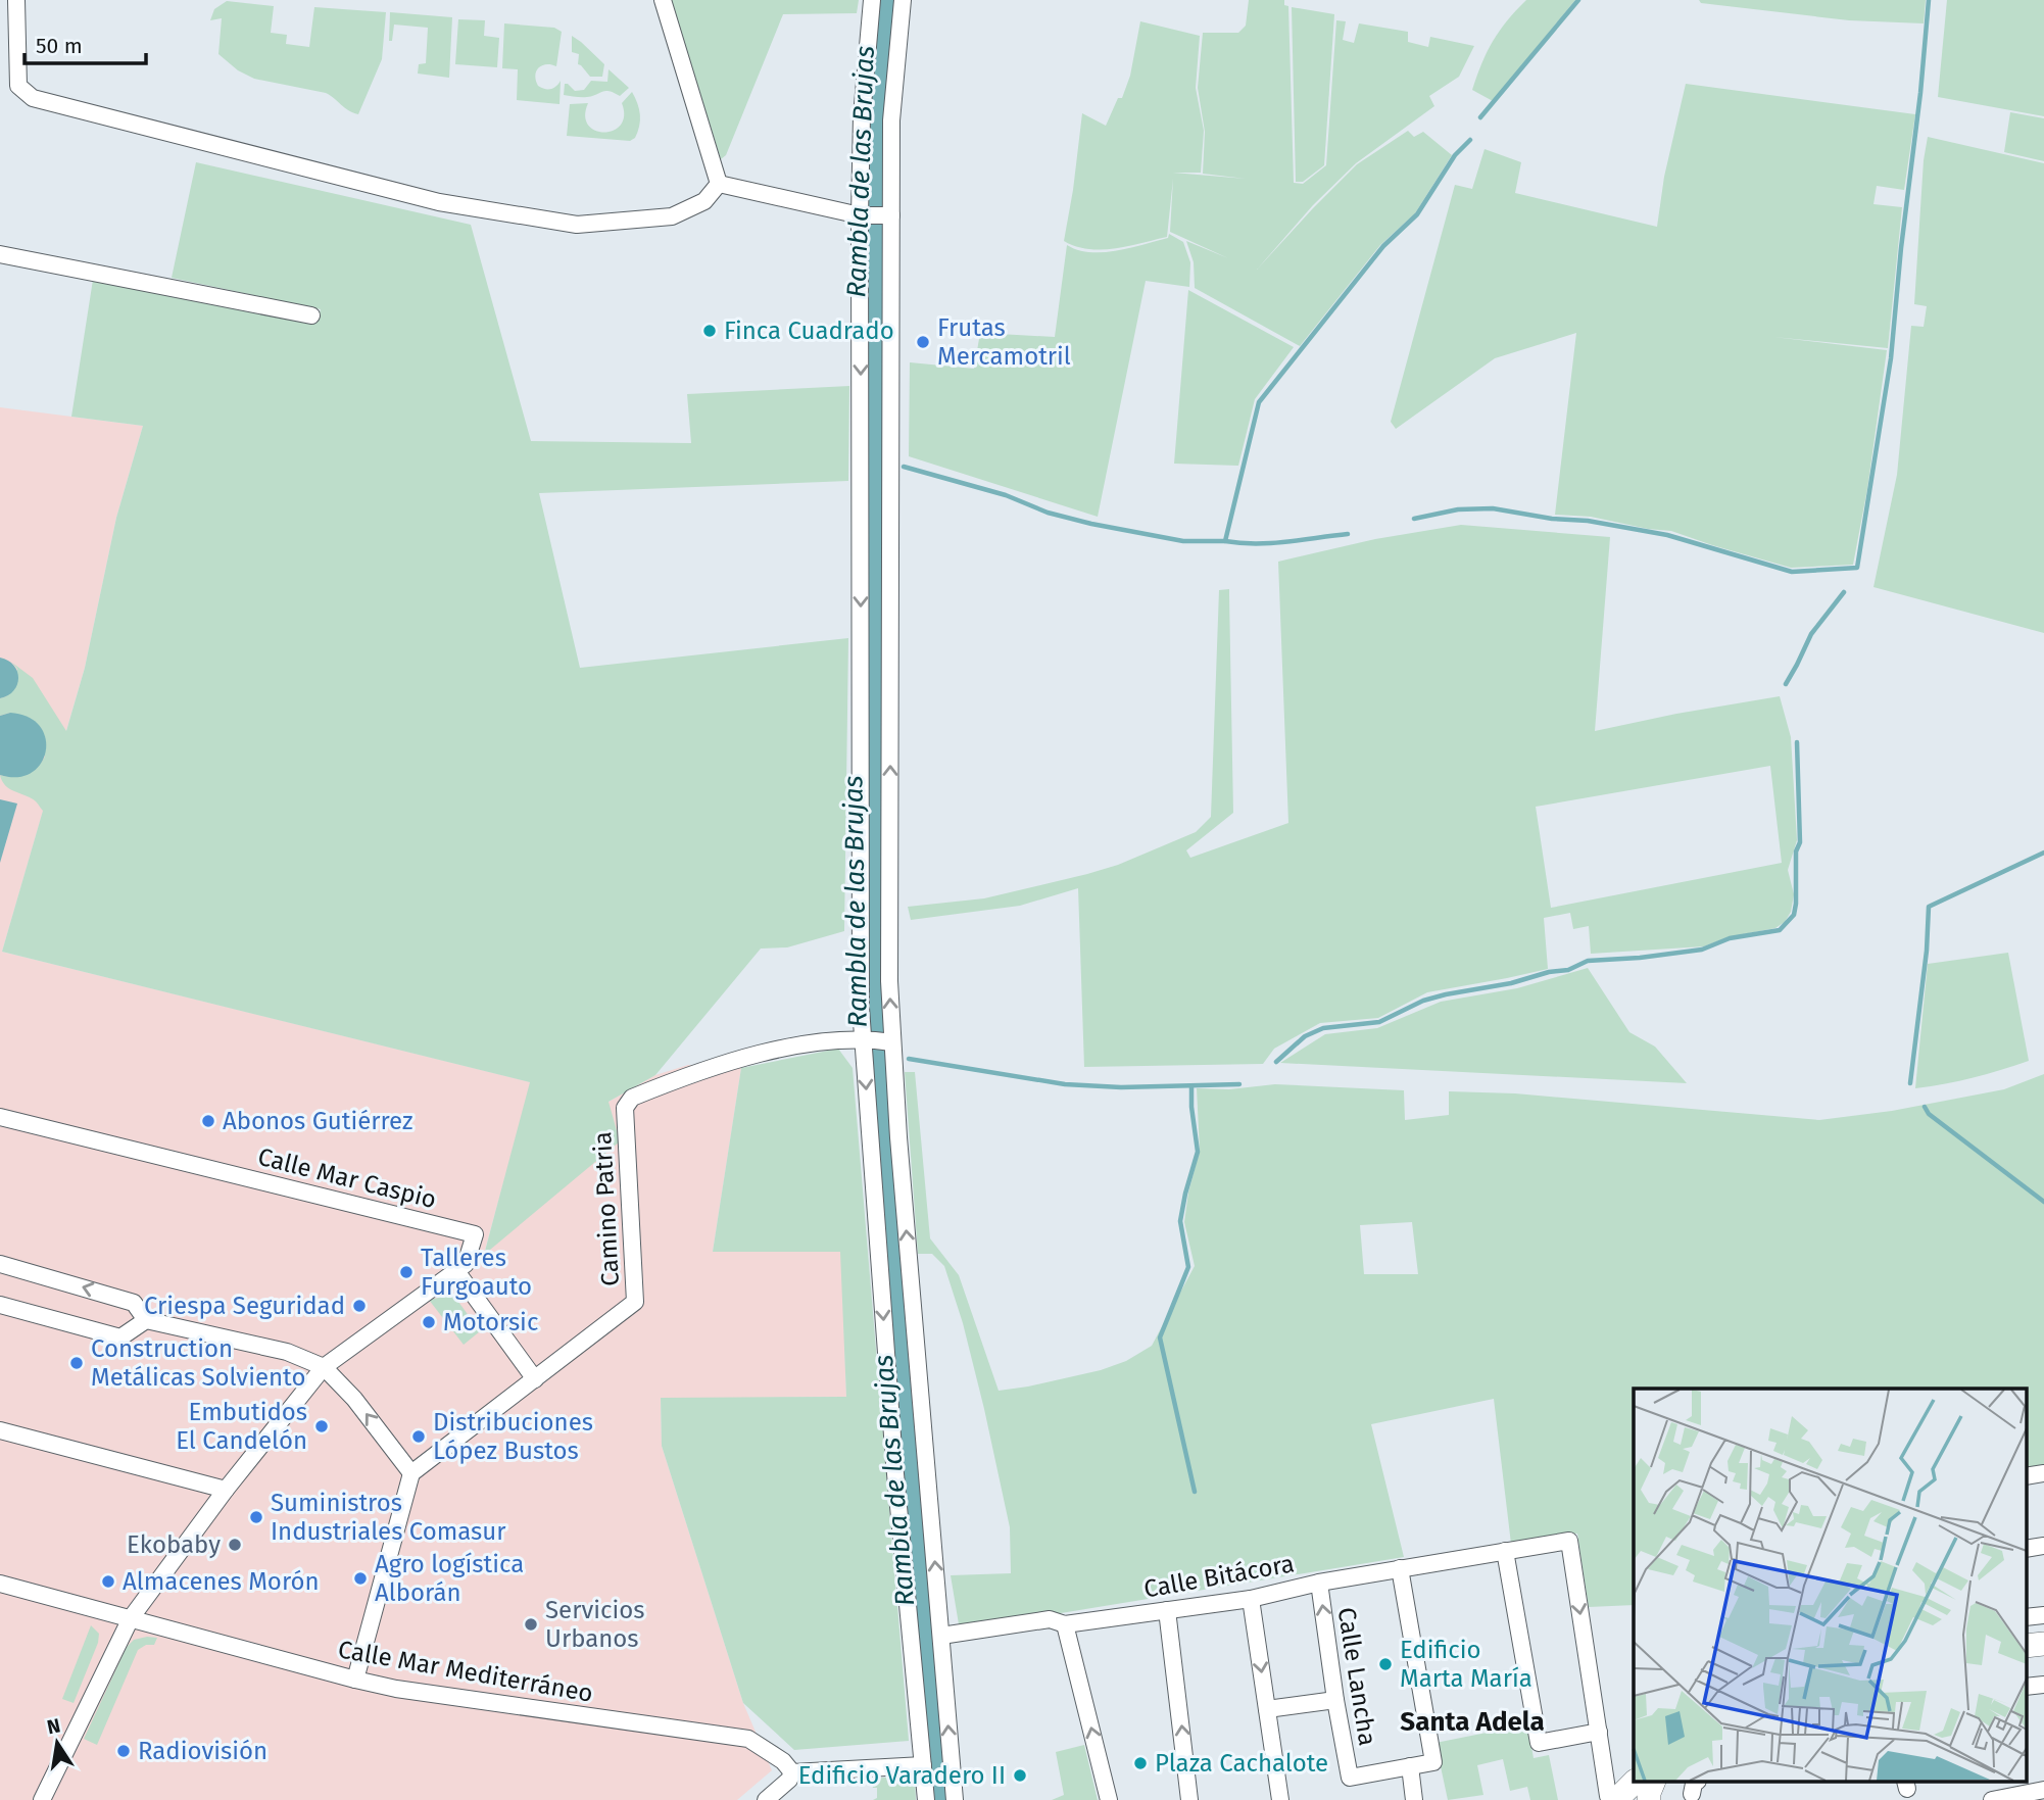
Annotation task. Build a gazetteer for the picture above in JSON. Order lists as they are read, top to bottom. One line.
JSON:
{"streets":{"street":["Calle Mar Caspio","Camino Patria","Calle Bitácora","Calle Mar Mediterráneo","Calle Lancha"]},"crossings":[["Calle Bitácora","Calle Lancha"]],"districts":["Santa Adela"],"water":["Rambla de las Brujas"],"places":["Finca Cuadrado","Frutas Mercamotril","Abonos Gutiérrez","Talleres Furgoauto","Criespa Seguridad","Motorsic","Construction Metálicas Solviento","Embutidos El Candelón","Distribuciones López Bustos","Suministros Industriales Comasur","Ekobaby","Agro logística Alborán","Almacenes Morón","Servicios Urbanos","Edificio Marta María","Radiovisión","Plaza Cachalote","Edificio Varadero II"],"scale_bar":"50 m","north":"top"}
